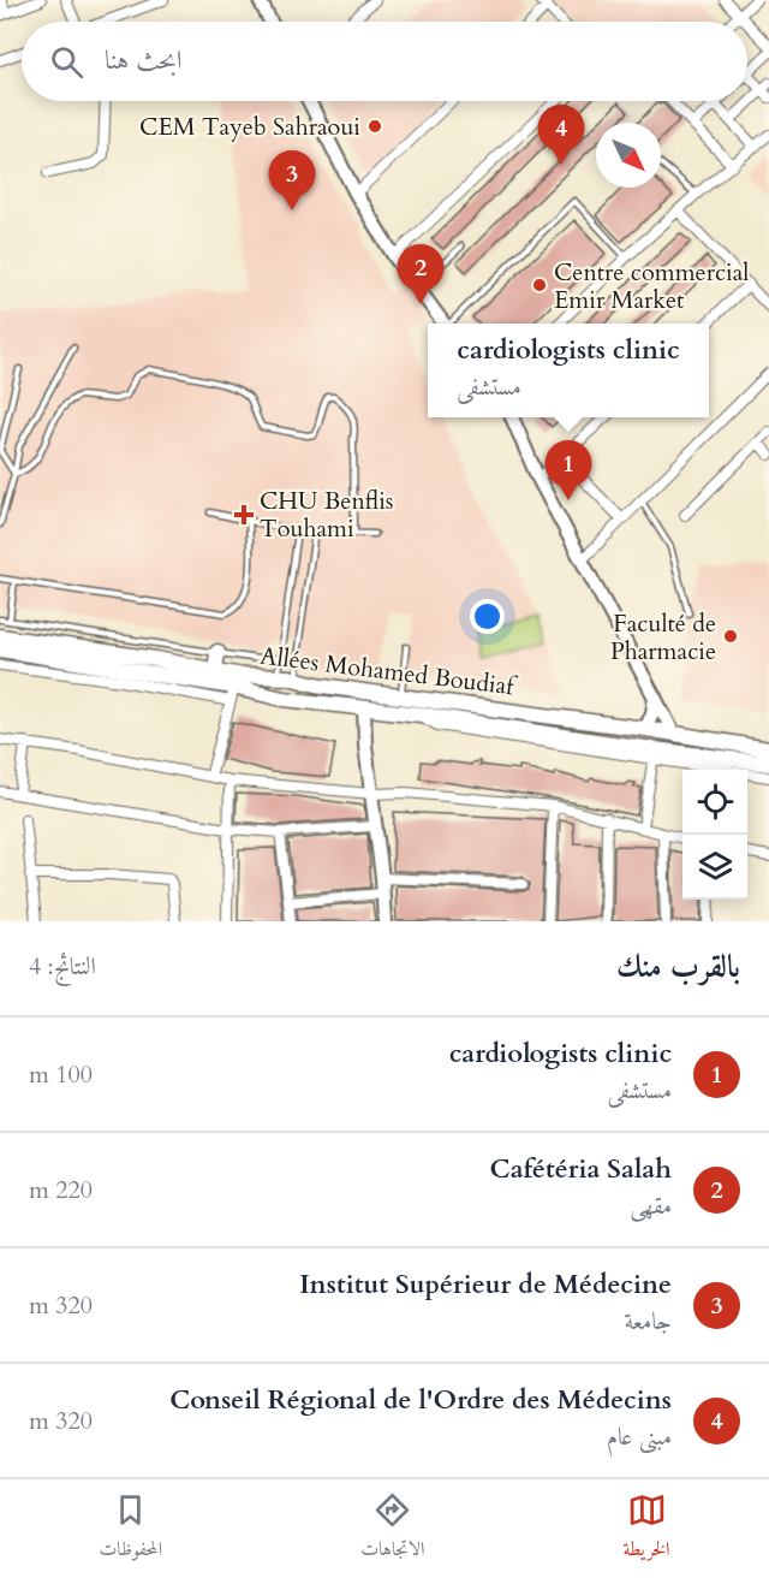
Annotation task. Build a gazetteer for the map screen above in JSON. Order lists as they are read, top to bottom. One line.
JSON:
{"streets":{"main road":["Allées Mohamed Boudiaf"]},"places":{"other":["CEM Tayeb Sahraoui","Centre commercial Emir Market","Faculté de Pharmacie"],"health":["CHU Benflis Touhami"]},"north":"bottom right","page":{"search":"ابحث هنا","pins":["4","3","2","1"],"popup":["cardiologists clinic","مستشفى"],"heading":["بالقرب منك","النتائج: 4"],"list":[{"mark":"1","name":"cardiologists clinic","note":"مستشفى","value":"100 m"},{"mark":"2","name":"Cafétéria Salah","note":"مقهى","value":"220 m"},{"mark":"3","name":"Institut Supérieur de Médecine","note":"جامعة","value":"320 m"},{"mark":"4","name":"Conseil Régional de l'Ordre des Médecins","note":"مبنى عام","value":"320 m"}],"nav":["الخريطة","الاتجاهات","المحفوظات"]}}
